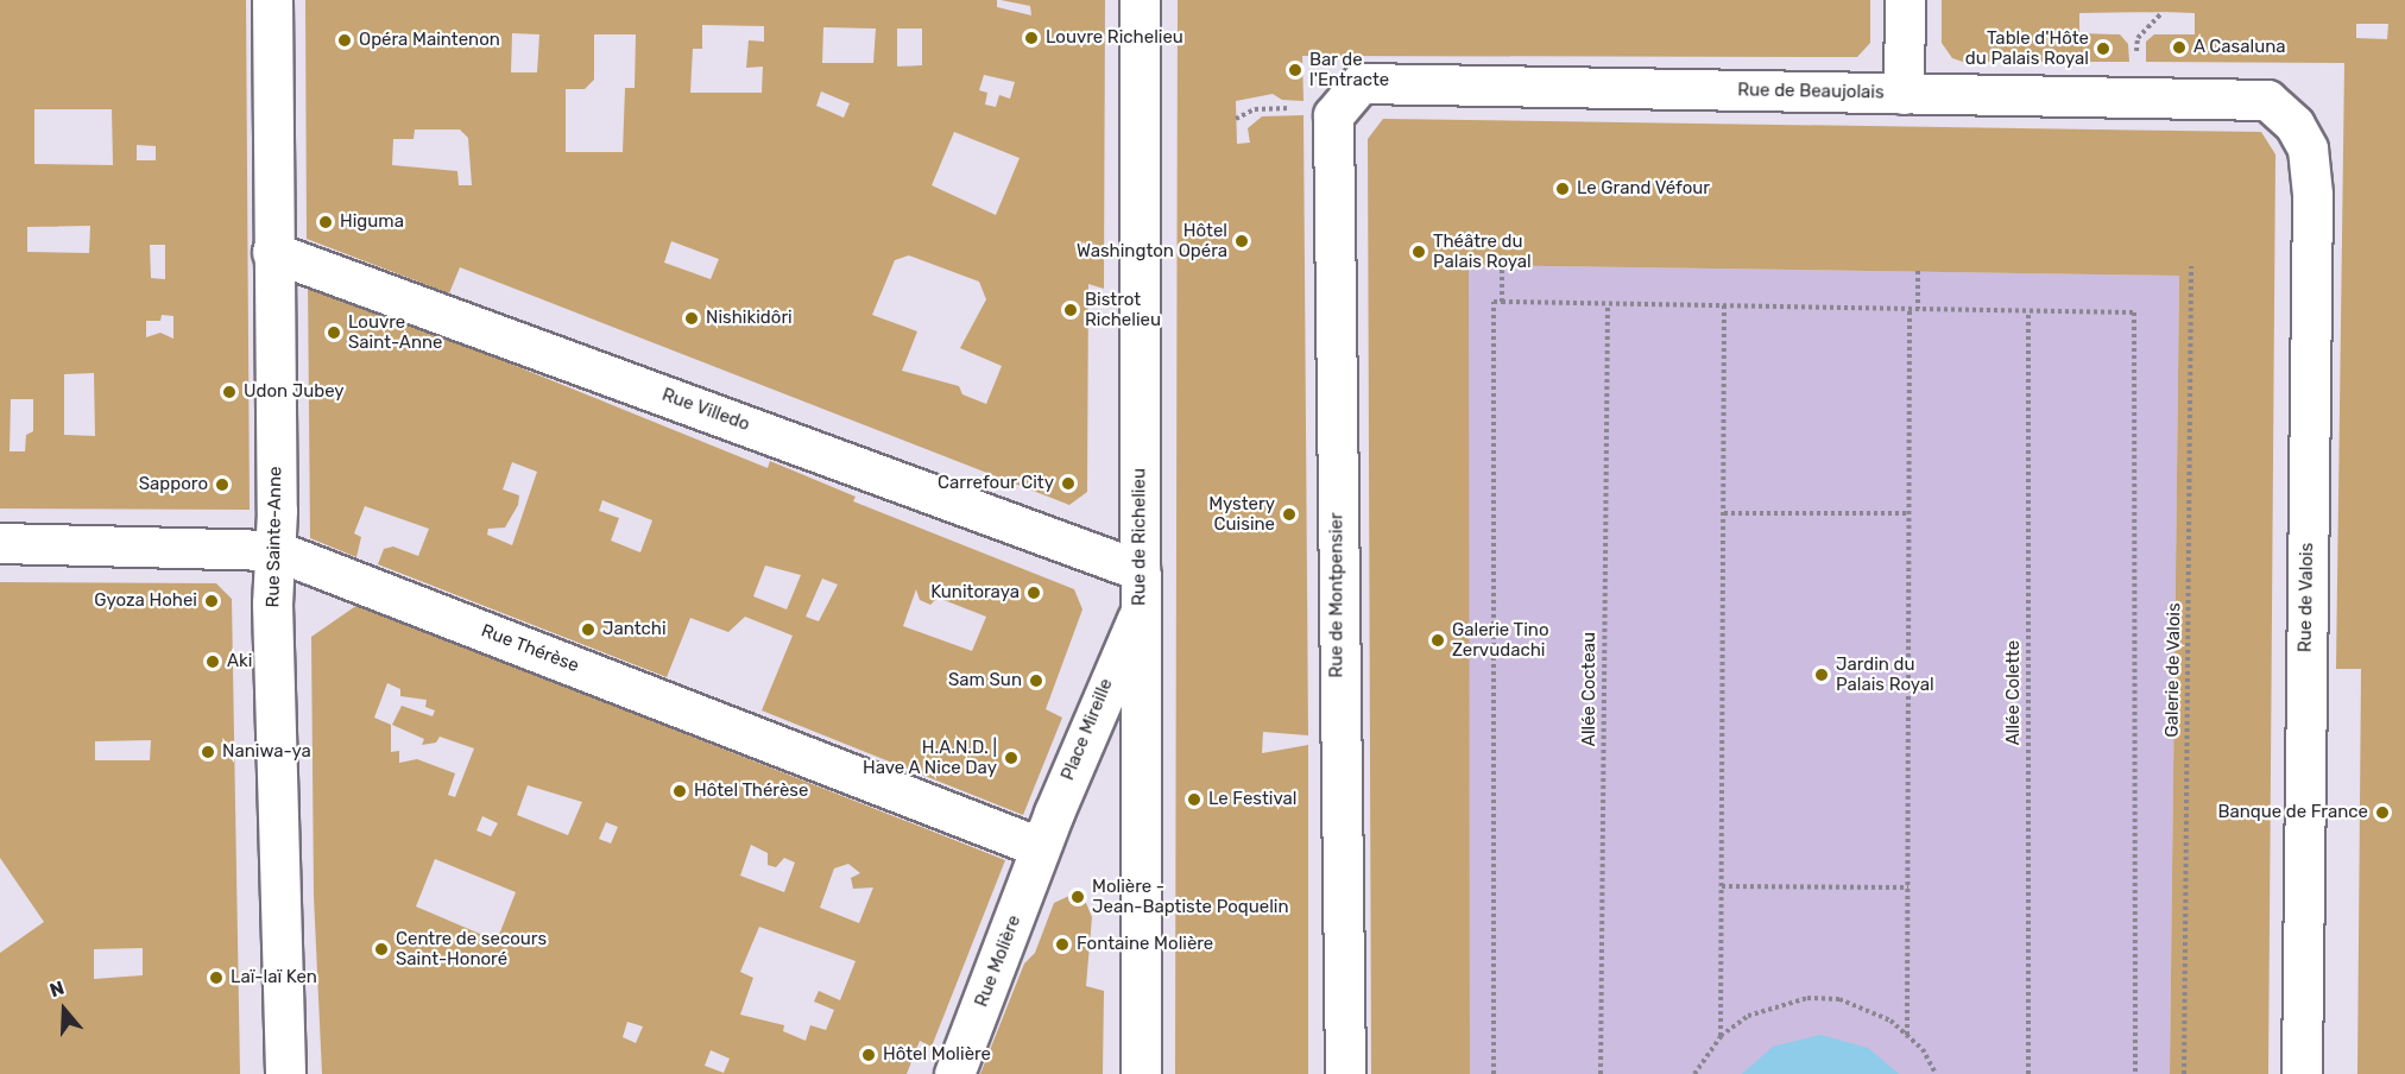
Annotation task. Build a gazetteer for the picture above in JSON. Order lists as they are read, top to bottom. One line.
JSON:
{"streets":{"street":["Rue de Beaujolais","Rue Villedo","Rue Sainte-Anne","Rue de Richelieu","Rue de Montpensier","Rue de Valois","Rue Thérèse","Place Mireille","Rue Molière"],"path":["Galerie de Valois","Allée Cocteau","Allée Colette"]},"crossings":[["Rue de Beaujolais","Rue de Montpensier"],["Rue de Beaujolais","Rue de Valois"],["Rue Villedo","Rue Sainte-Anne"],["Rue Villedo","Rue de Richelieu"],["Rue Sainte-Anne","Rue Thérèse"],["Rue de Richelieu","Place Mireille"],["Rue Thérèse","Place Mireille"],["Rue Thérèse","Rue Molière"],["Place Mireille","Rue Molière"]],"places":["Louvre Richelieu","Opéra Maintenon","A Casaluna","Table d'Hôte du Palais Royal","Bar de l'Entracte","Le Grand Véfour","Higuma","Hôtel Washington Opéra","Théâtre du Palais Royal","Bistrot Richelieu","Nishikidôri","Louvre Saint-Anne","Udon Jubey","Carrefour City","Sapporo","Mystery Cuisine","Kunitoraya","Gyoza Hohei","Jantchi","Galerie Tino Zervudachi","Aki","Jardin du Palais Royal","Sam Sun","Naniwa-ya","H.A.N.D. | Have A Nice Day","Hôtel Thérèse","Le Festival","Banque de France","Molière - Jean-Baptiste Poquelin","Fontaine Molière","Centre de secours Saint-Honoré","Laï-laï Ken","Hôtel Molière"],"north":"top"}
